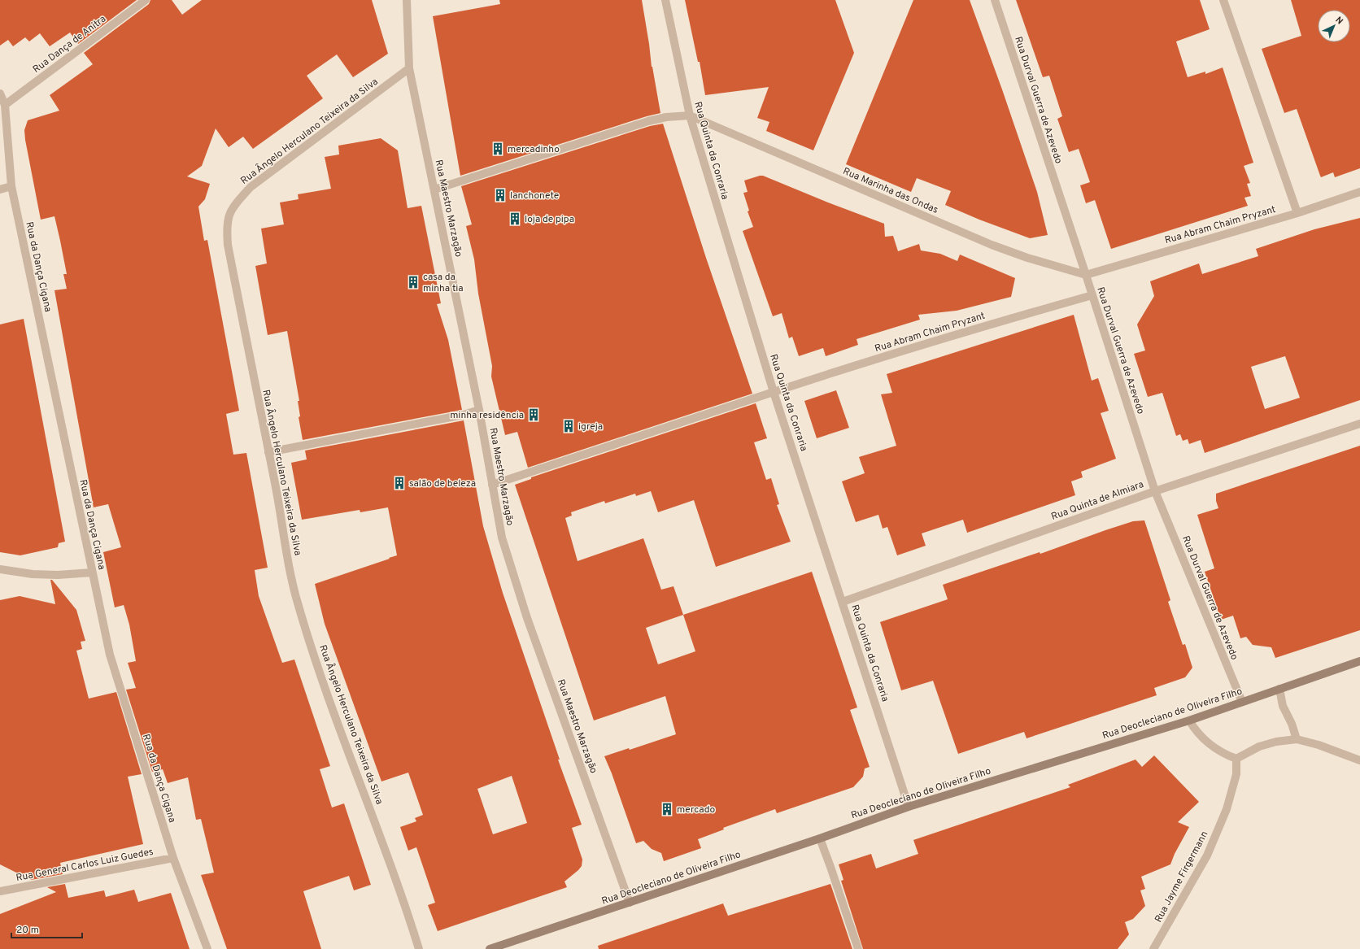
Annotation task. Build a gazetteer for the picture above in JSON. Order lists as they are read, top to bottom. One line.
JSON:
{"streets":{"street":["Rua Dança de Anitra","Rua Durval Guerra de Azevedo","Rua Ângelo Herculano Teixeira da Silva","Rua Quinta da Conraria","Rua Marinha das Ondas","Rua Maestro Marzagão","Rua Abram Chaim Pryzant","Rua da Dança Cigana","Rua Quinta de Almiara","Rua Deocleciano de Oliveira Filho","Rua General Carlos Luiz Guedes","Rua Jayme Firgermann"]},"crossings":[["Rua Dança de Anitra","Rua da Dança Cigana"],["Rua Durval Guerra de Azevedo","Rua Marinha das Ondas"],["Rua Durval Guerra de Azevedo","Rua Abram Chaim Pryzant"],["Rua Durval Guerra de Azevedo","Rua Quinta de Almiara"],["Rua Durval Guerra de Azevedo","Rua Deocleciano de Oliveira Filho"],["Rua Ângelo Herculano Teixeira da Silva","Rua Maestro Marzagão"],["Rua Quinta da Conraria","Rua Marinha das Ondas"],["Rua Quinta da Conraria","Rua Abram Chaim Pryzant"],["Rua Quinta da Conraria","Rua Quinta de Almiara"],["Rua Quinta da Conraria","Rua Deocleciano de Oliveira Filho"],["Rua Marinha das Ondas","Rua Abram Chaim Pryzant"],["Rua Maestro Marzagão","Rua Abram Chaim Pryzant"],["Rua Maestro Marzagão","Rua Deocleciano de Oliveira Filho"],["Rua da Dança Cigana","Rua General Carlos Luiz Guedes"]],"places":{"building":["mercadinho","lanchonete","loja de pipa","casa da minha tia","minha residência","igreja","salão de beleza","mercado"]},"scale_bar":"20 m","north":"top right"}
